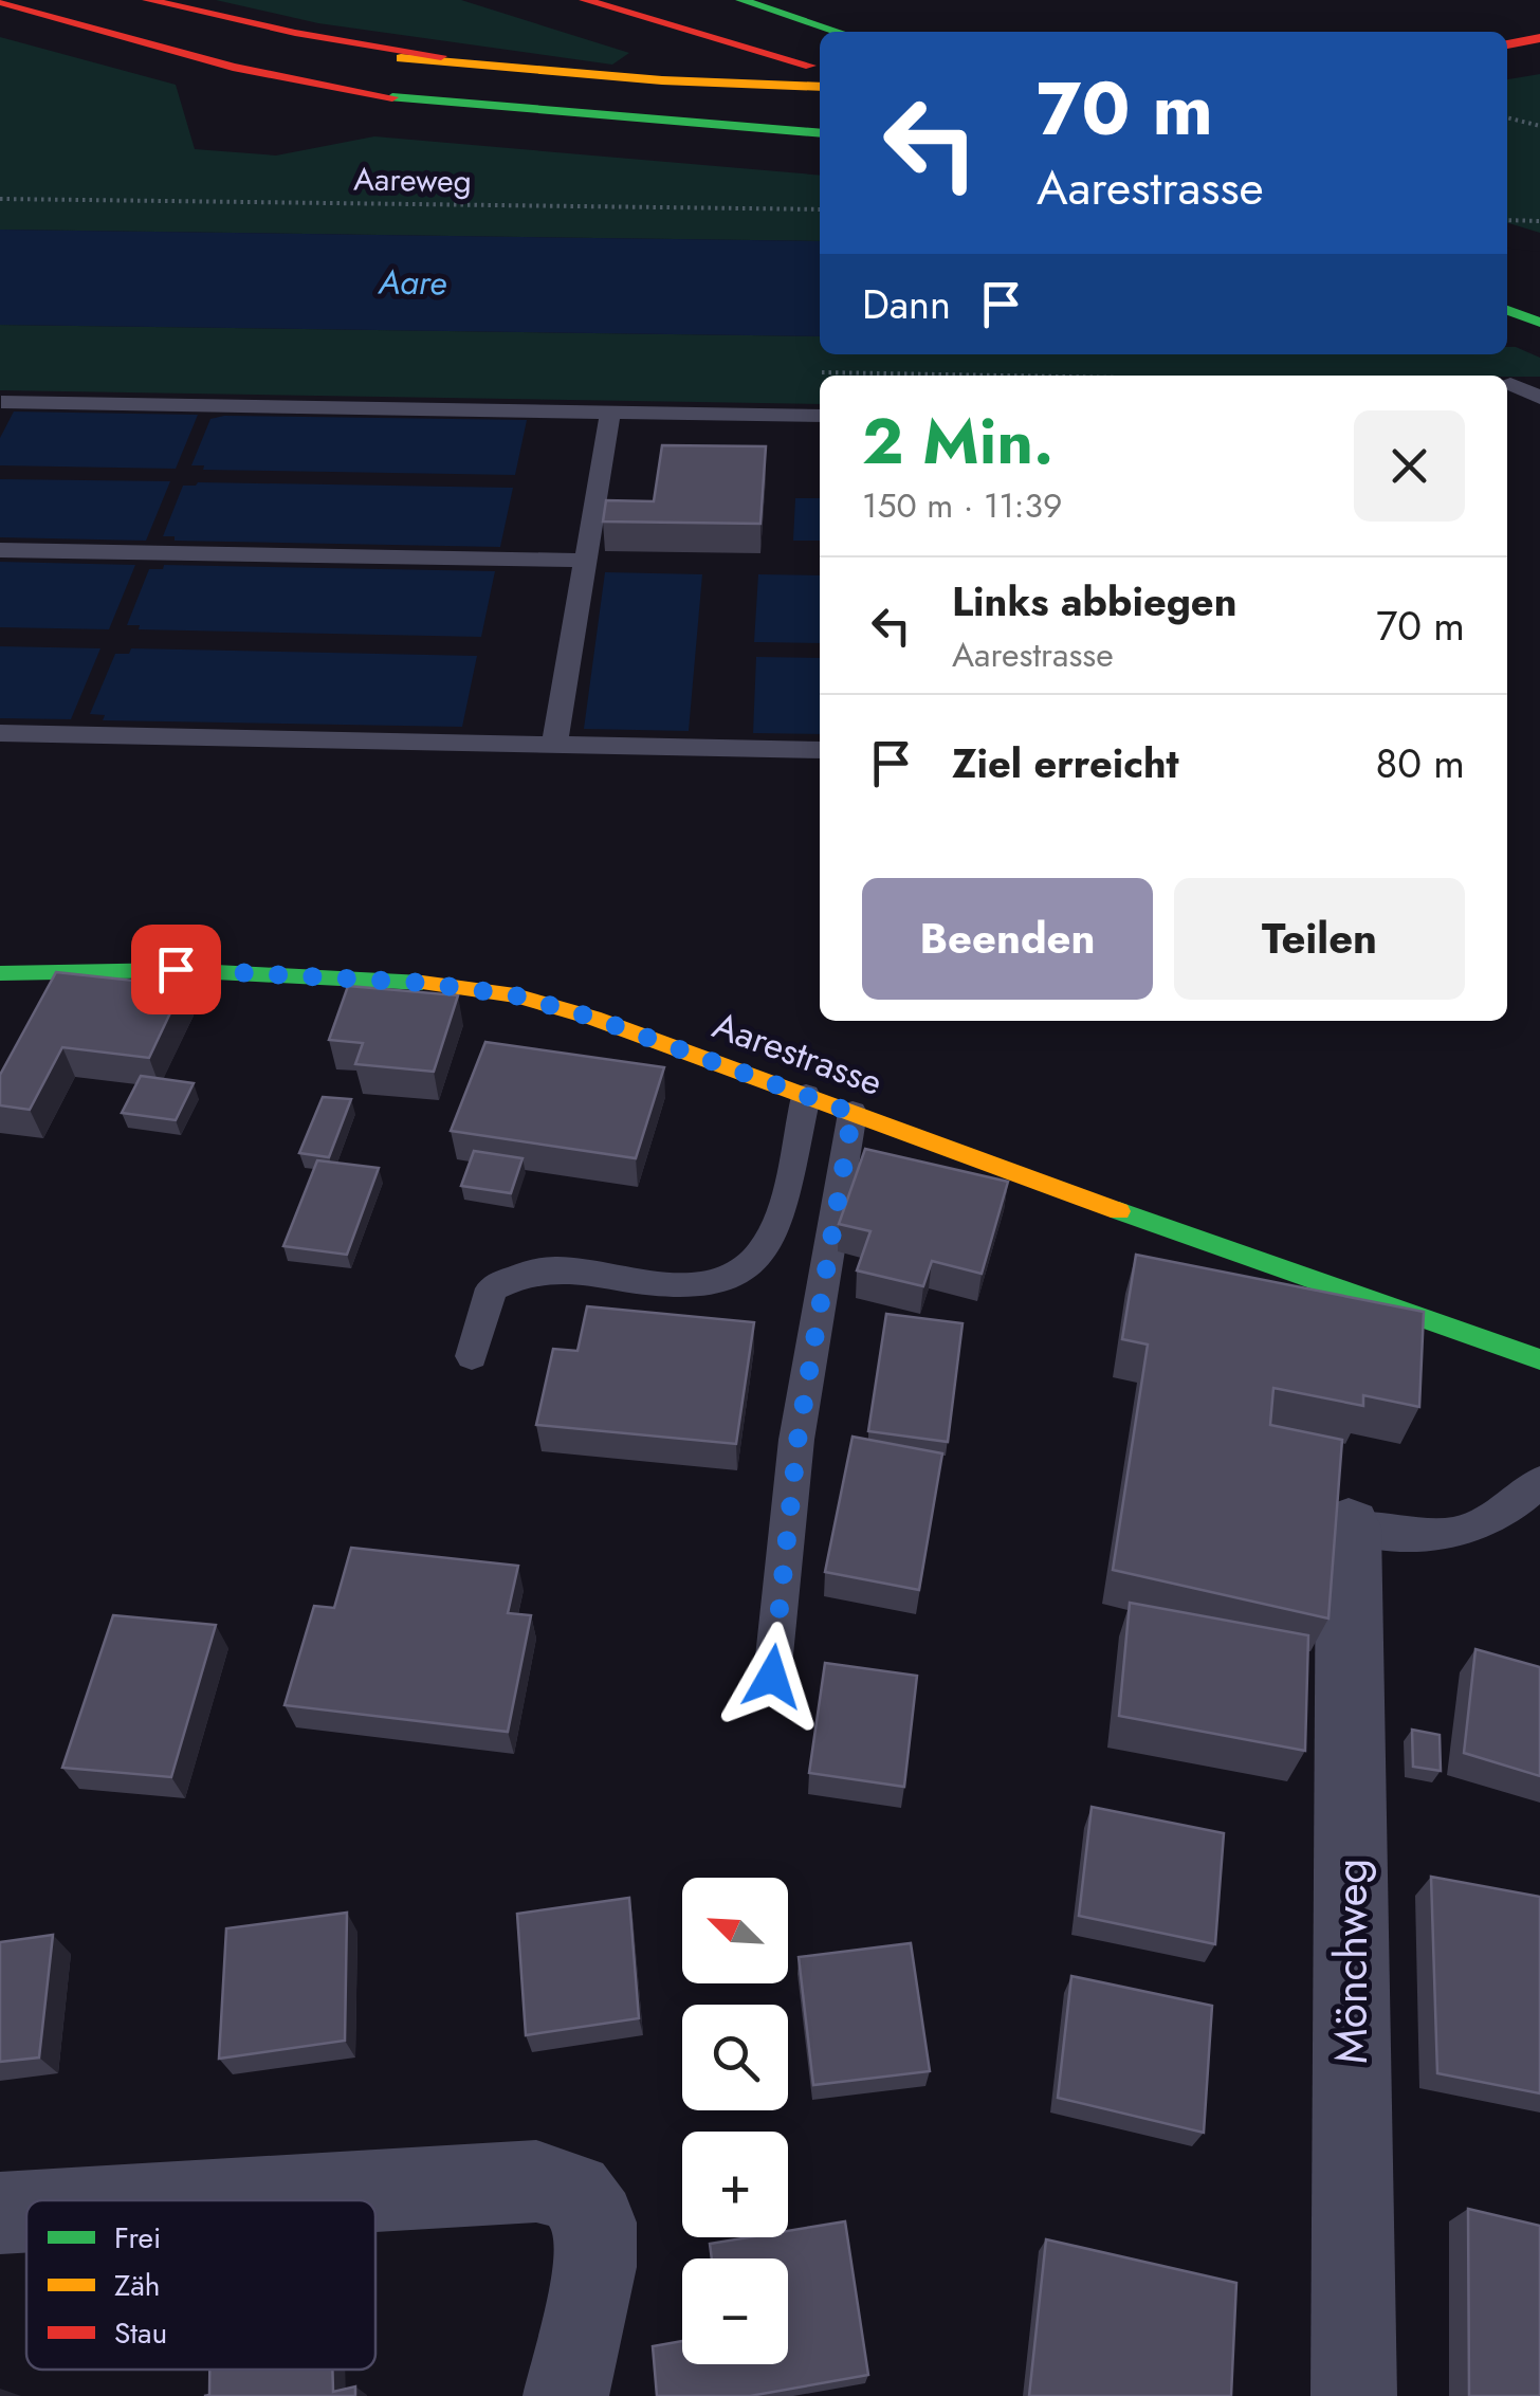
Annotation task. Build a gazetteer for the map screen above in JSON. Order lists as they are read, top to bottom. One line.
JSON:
{"streets":{"main road":["Aarestrasse"],"street":["Mönchweg"],"path":["Aareweg"]},"water":["Aare"],"legend":["Frei","Zäh","Stau"],"north":"top left","page":{"turn":["70 m","Aarestrasse"],"then":"Dann","heading":["2 Min.","150 m · 11:39"],"list":[{"name":"Links abbiegen","note":"Aarestrasse","value":"70 m"},{"name":"Ziel erreicht","value":"80 m"}],"buttons":["Beenden","Teilen"],"map_buttons":["+","−"]}}
